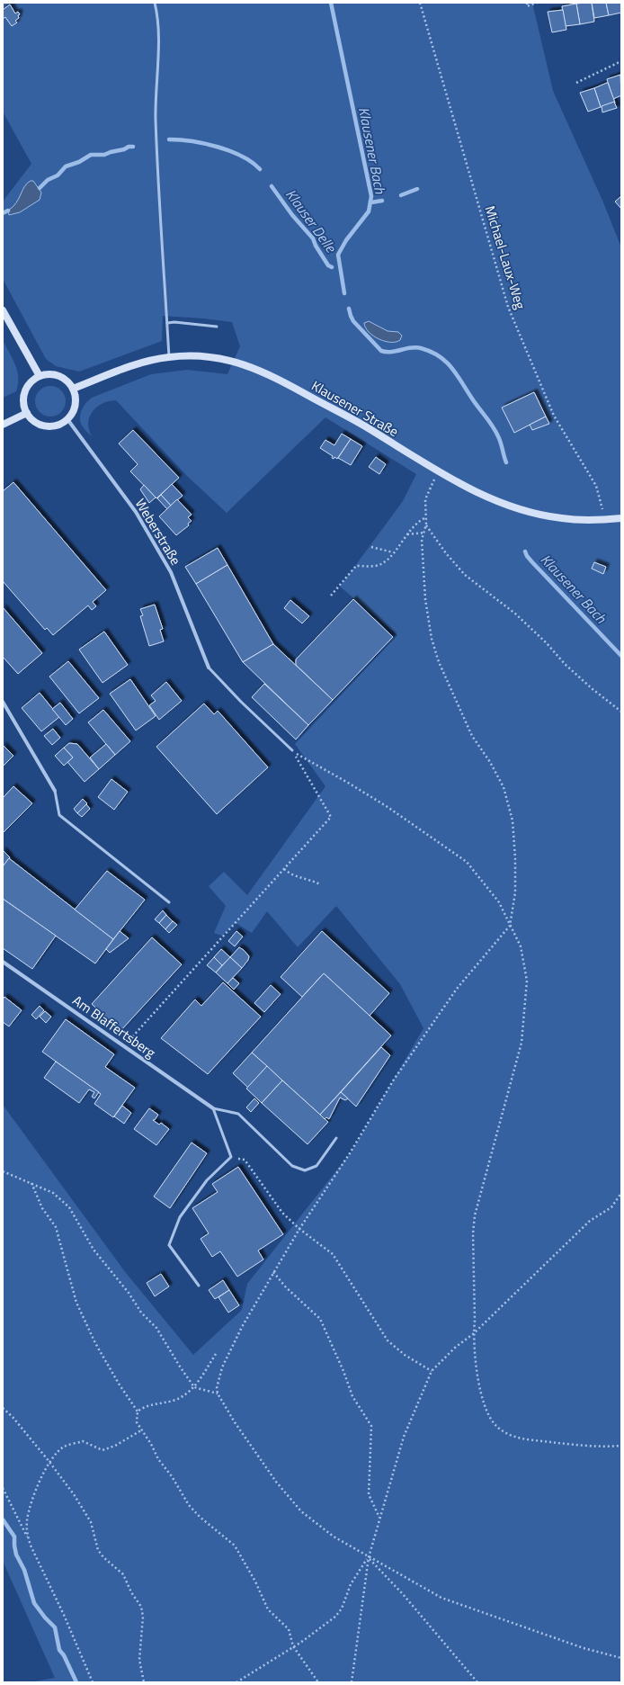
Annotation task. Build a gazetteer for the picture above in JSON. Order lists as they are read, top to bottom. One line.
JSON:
{"streets":{"main road":["Klausener Straße"],"street":["Weberstraße","Am Blaffertsberg"],"path":["Michael-Laux-Weg"]},"crossings":[["Klausener Straße","Weberstraße"]],"water":["Klausener Bach","Klauser Delle"]}
